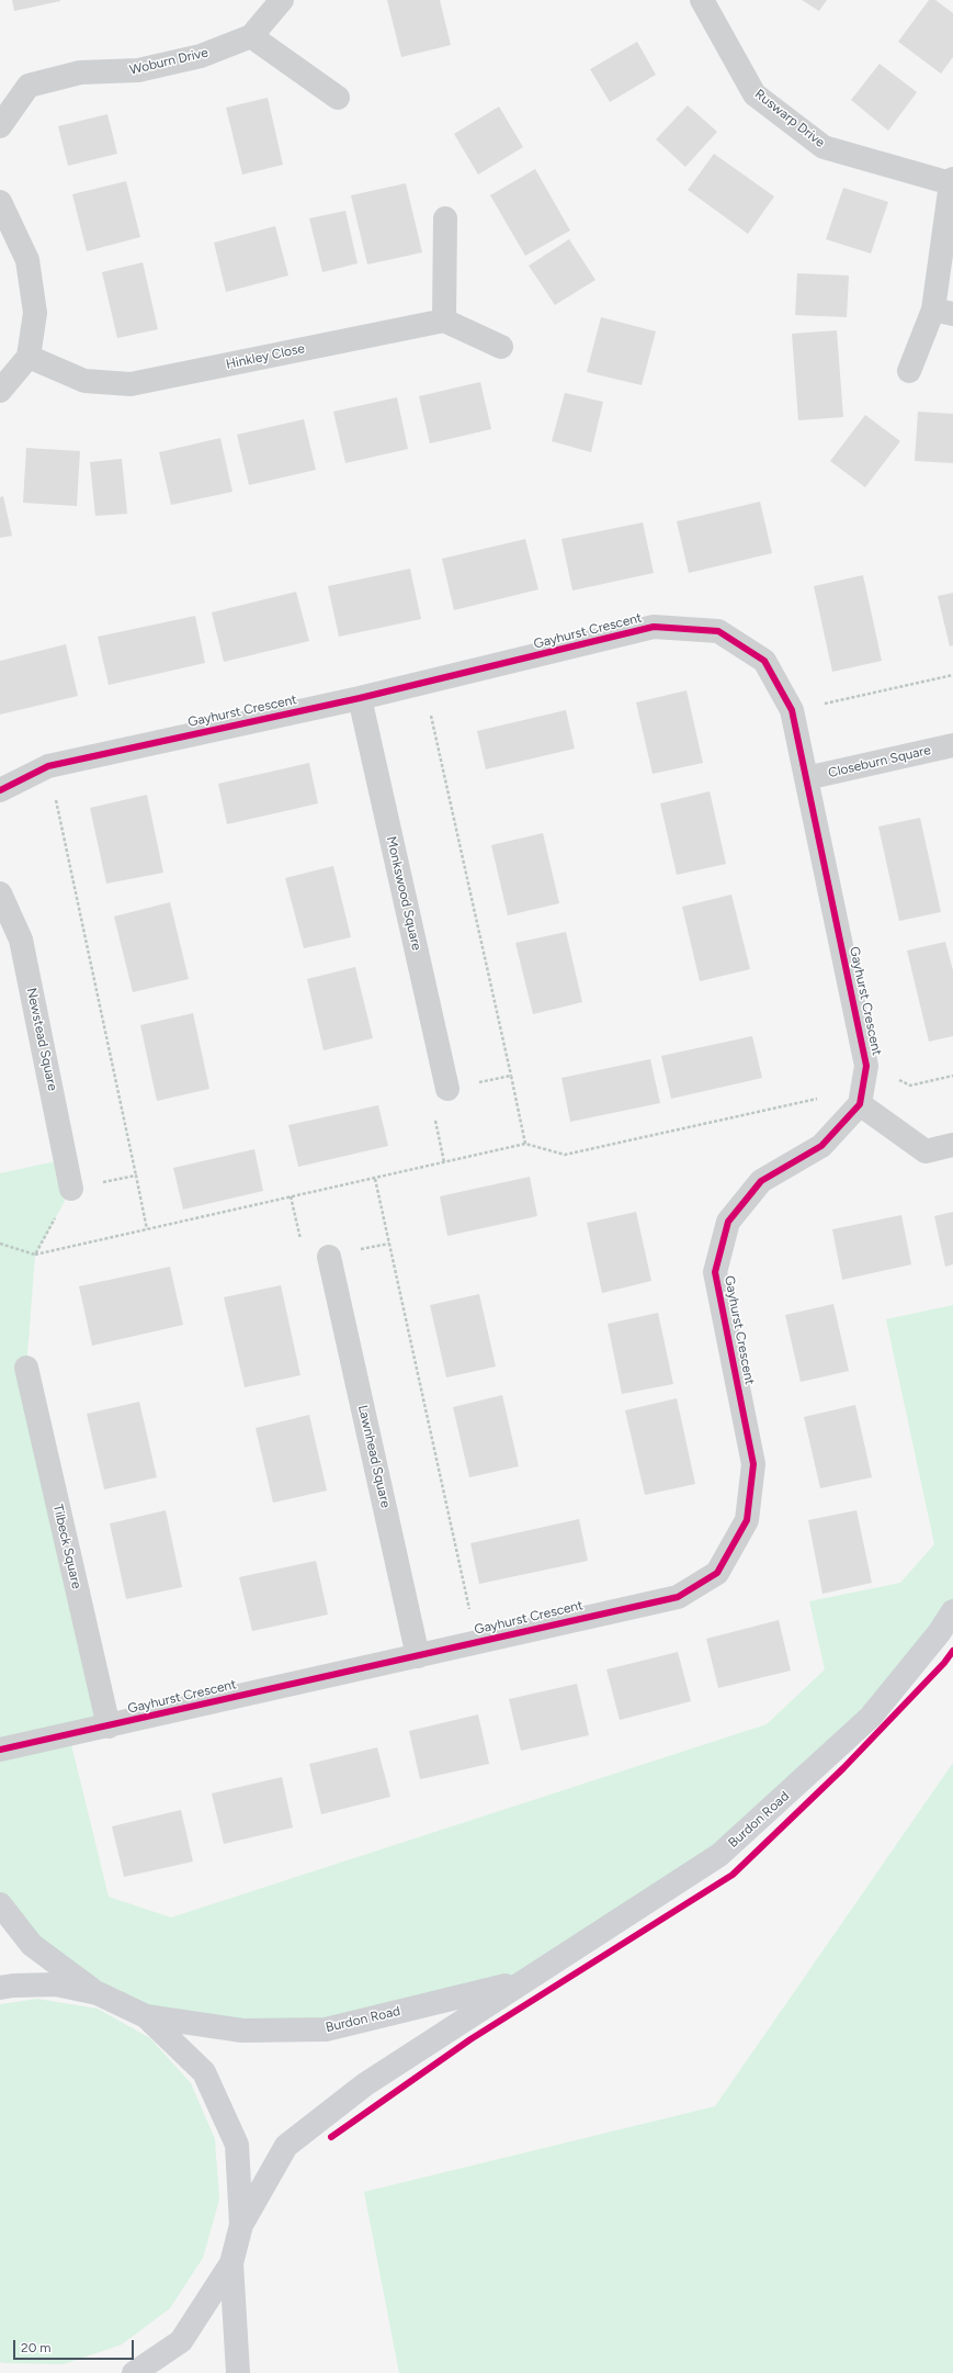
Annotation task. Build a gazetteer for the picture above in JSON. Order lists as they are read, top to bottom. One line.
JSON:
{"streets":{"main road":["Burdon Road"],"street":["Woburn Drive","Ruswarp Drive","Hinkley Close","Gayhurst Crescent","Closeburn Square","Monkswood Square","Newstead Square","Lawnhead Square","Tilbeck Square"]},"crossings":[["Gayhurst Crescent","Closeburn Square"],["Gayhurst Crescent","Monkswood Square"],["Gayhurst Crescent","Lawnhead Square"],["Gayhurst Crescent","Tilbeck Square"]],"scale_bar":"20 m"}
